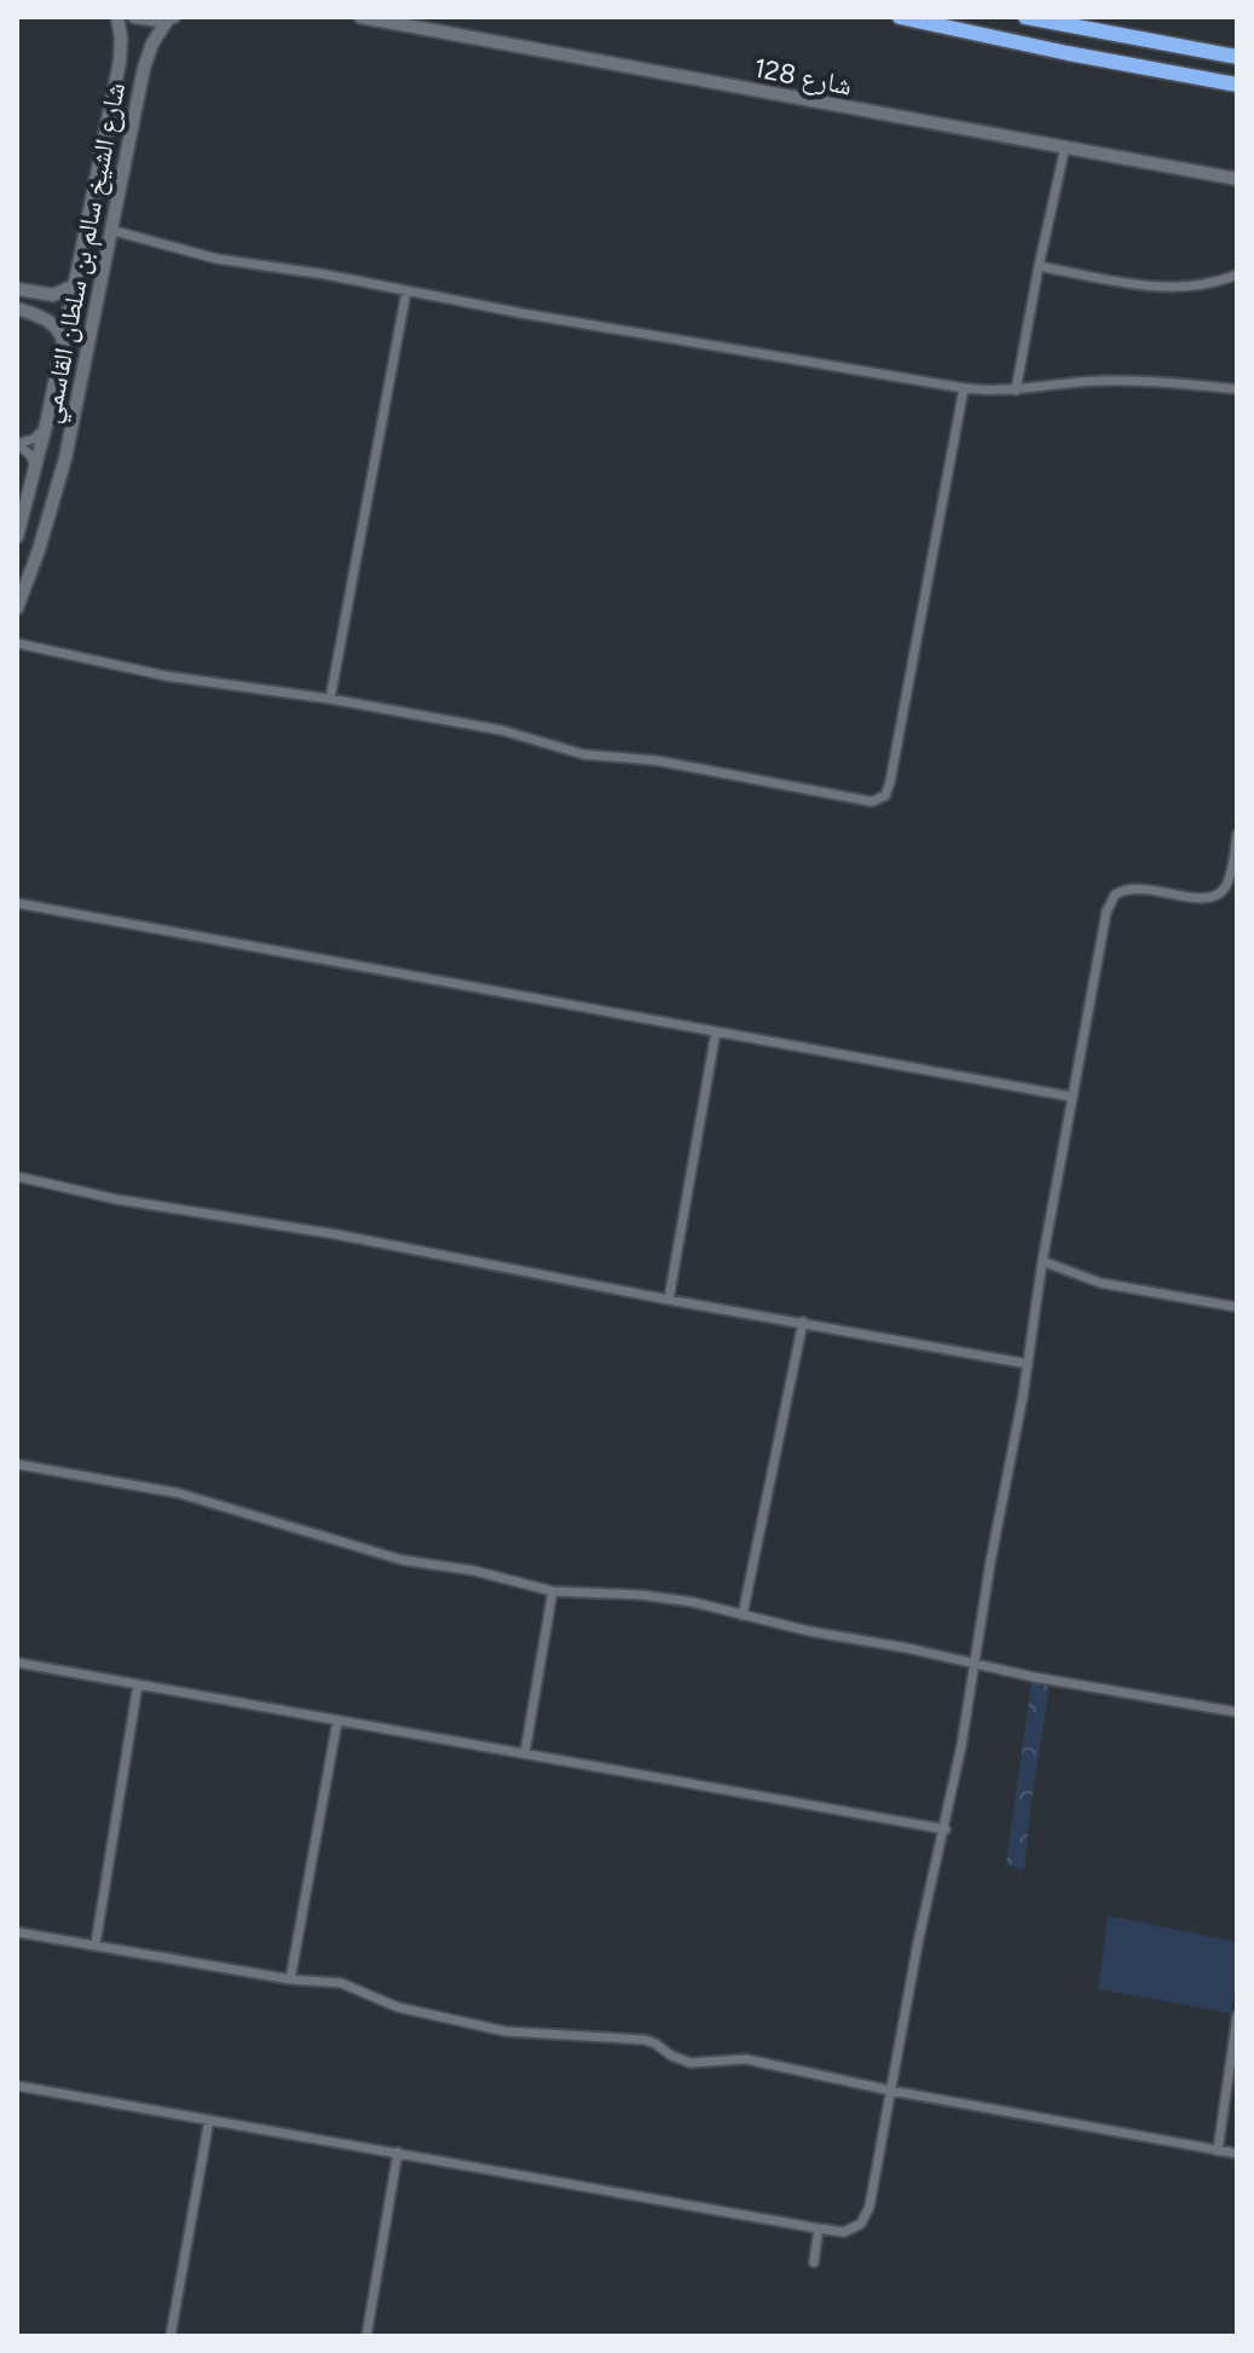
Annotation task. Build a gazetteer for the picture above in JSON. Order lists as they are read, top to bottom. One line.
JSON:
{"streets":{"street":["شارع 128","شارع الشيخ سالم بن سلطان القاسمي"]}}
